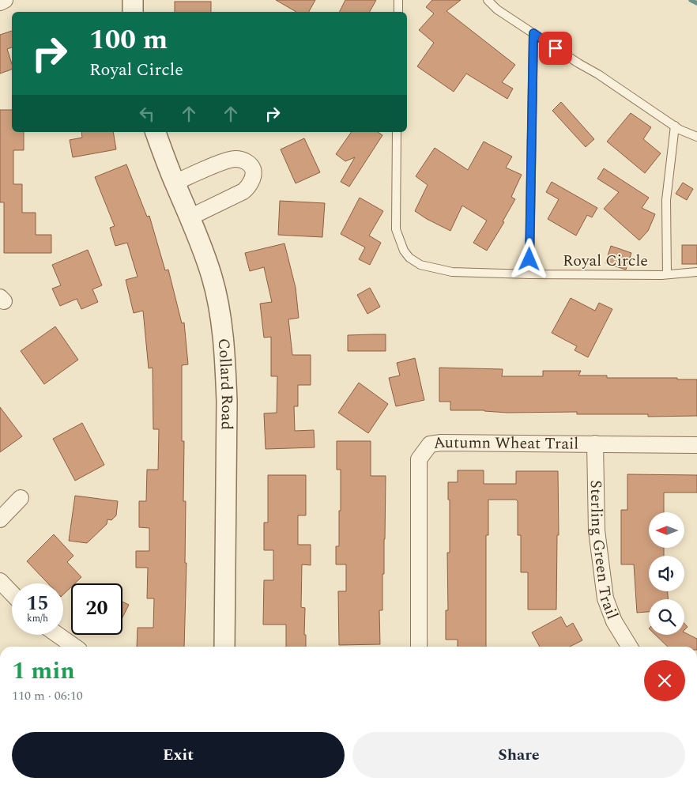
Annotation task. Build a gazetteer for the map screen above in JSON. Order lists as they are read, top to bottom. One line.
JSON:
{"streets":{"street":["Collard Road","Autumn Wheat Trail","Sterling Green Trail"],"lane":["Royal Circle"]},"crossings":[["Autumn Wheat Trail","Sterling Green Trail"]],"north":"left","page":{"turn":["100 m","Royal Circle"],"speed":"15 km/h","limit":"20","heading":["1 min","110 m · 06:10"],"buttons":["Exit","Share"]}}
